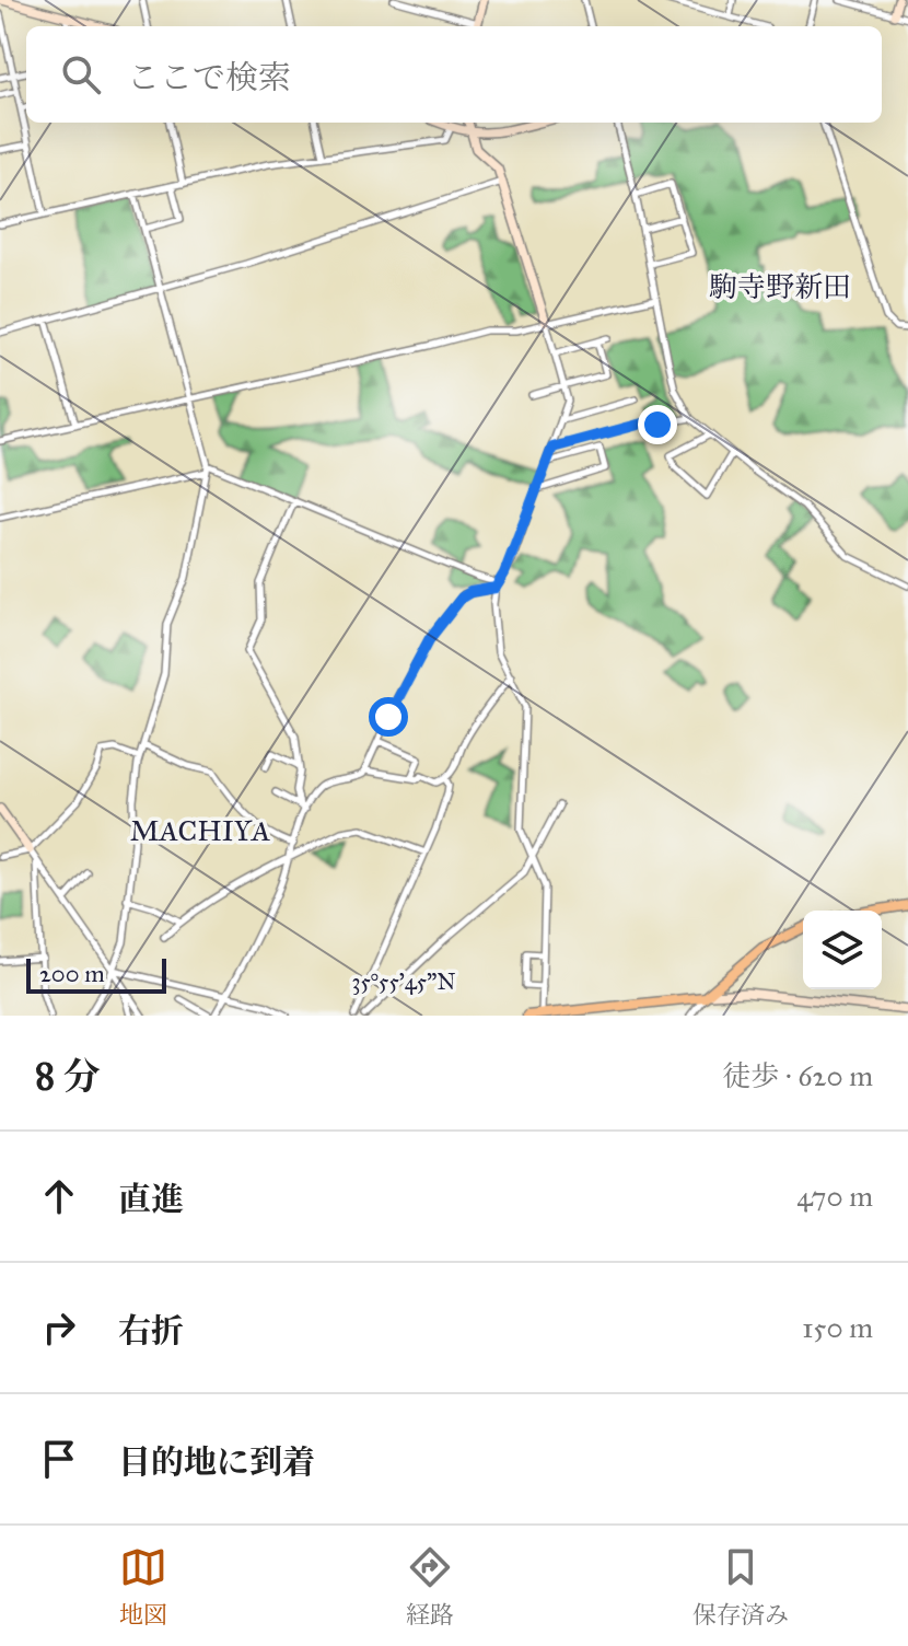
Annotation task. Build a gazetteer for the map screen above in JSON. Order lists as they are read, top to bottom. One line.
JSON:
{"districts":["駒寺野新田","MACHIYA"],"scale_bar":"200 m","page":{"search":"ここで検索","scale":"200 m","heading":["8 分","徒歩 · 620 m"],"list":[["直進","470 m"],["右折","150 m"],"目的地に到着"],"nav":["地図","経路","保存済み"]},"coordinates":["35°55'45\"N"]}
